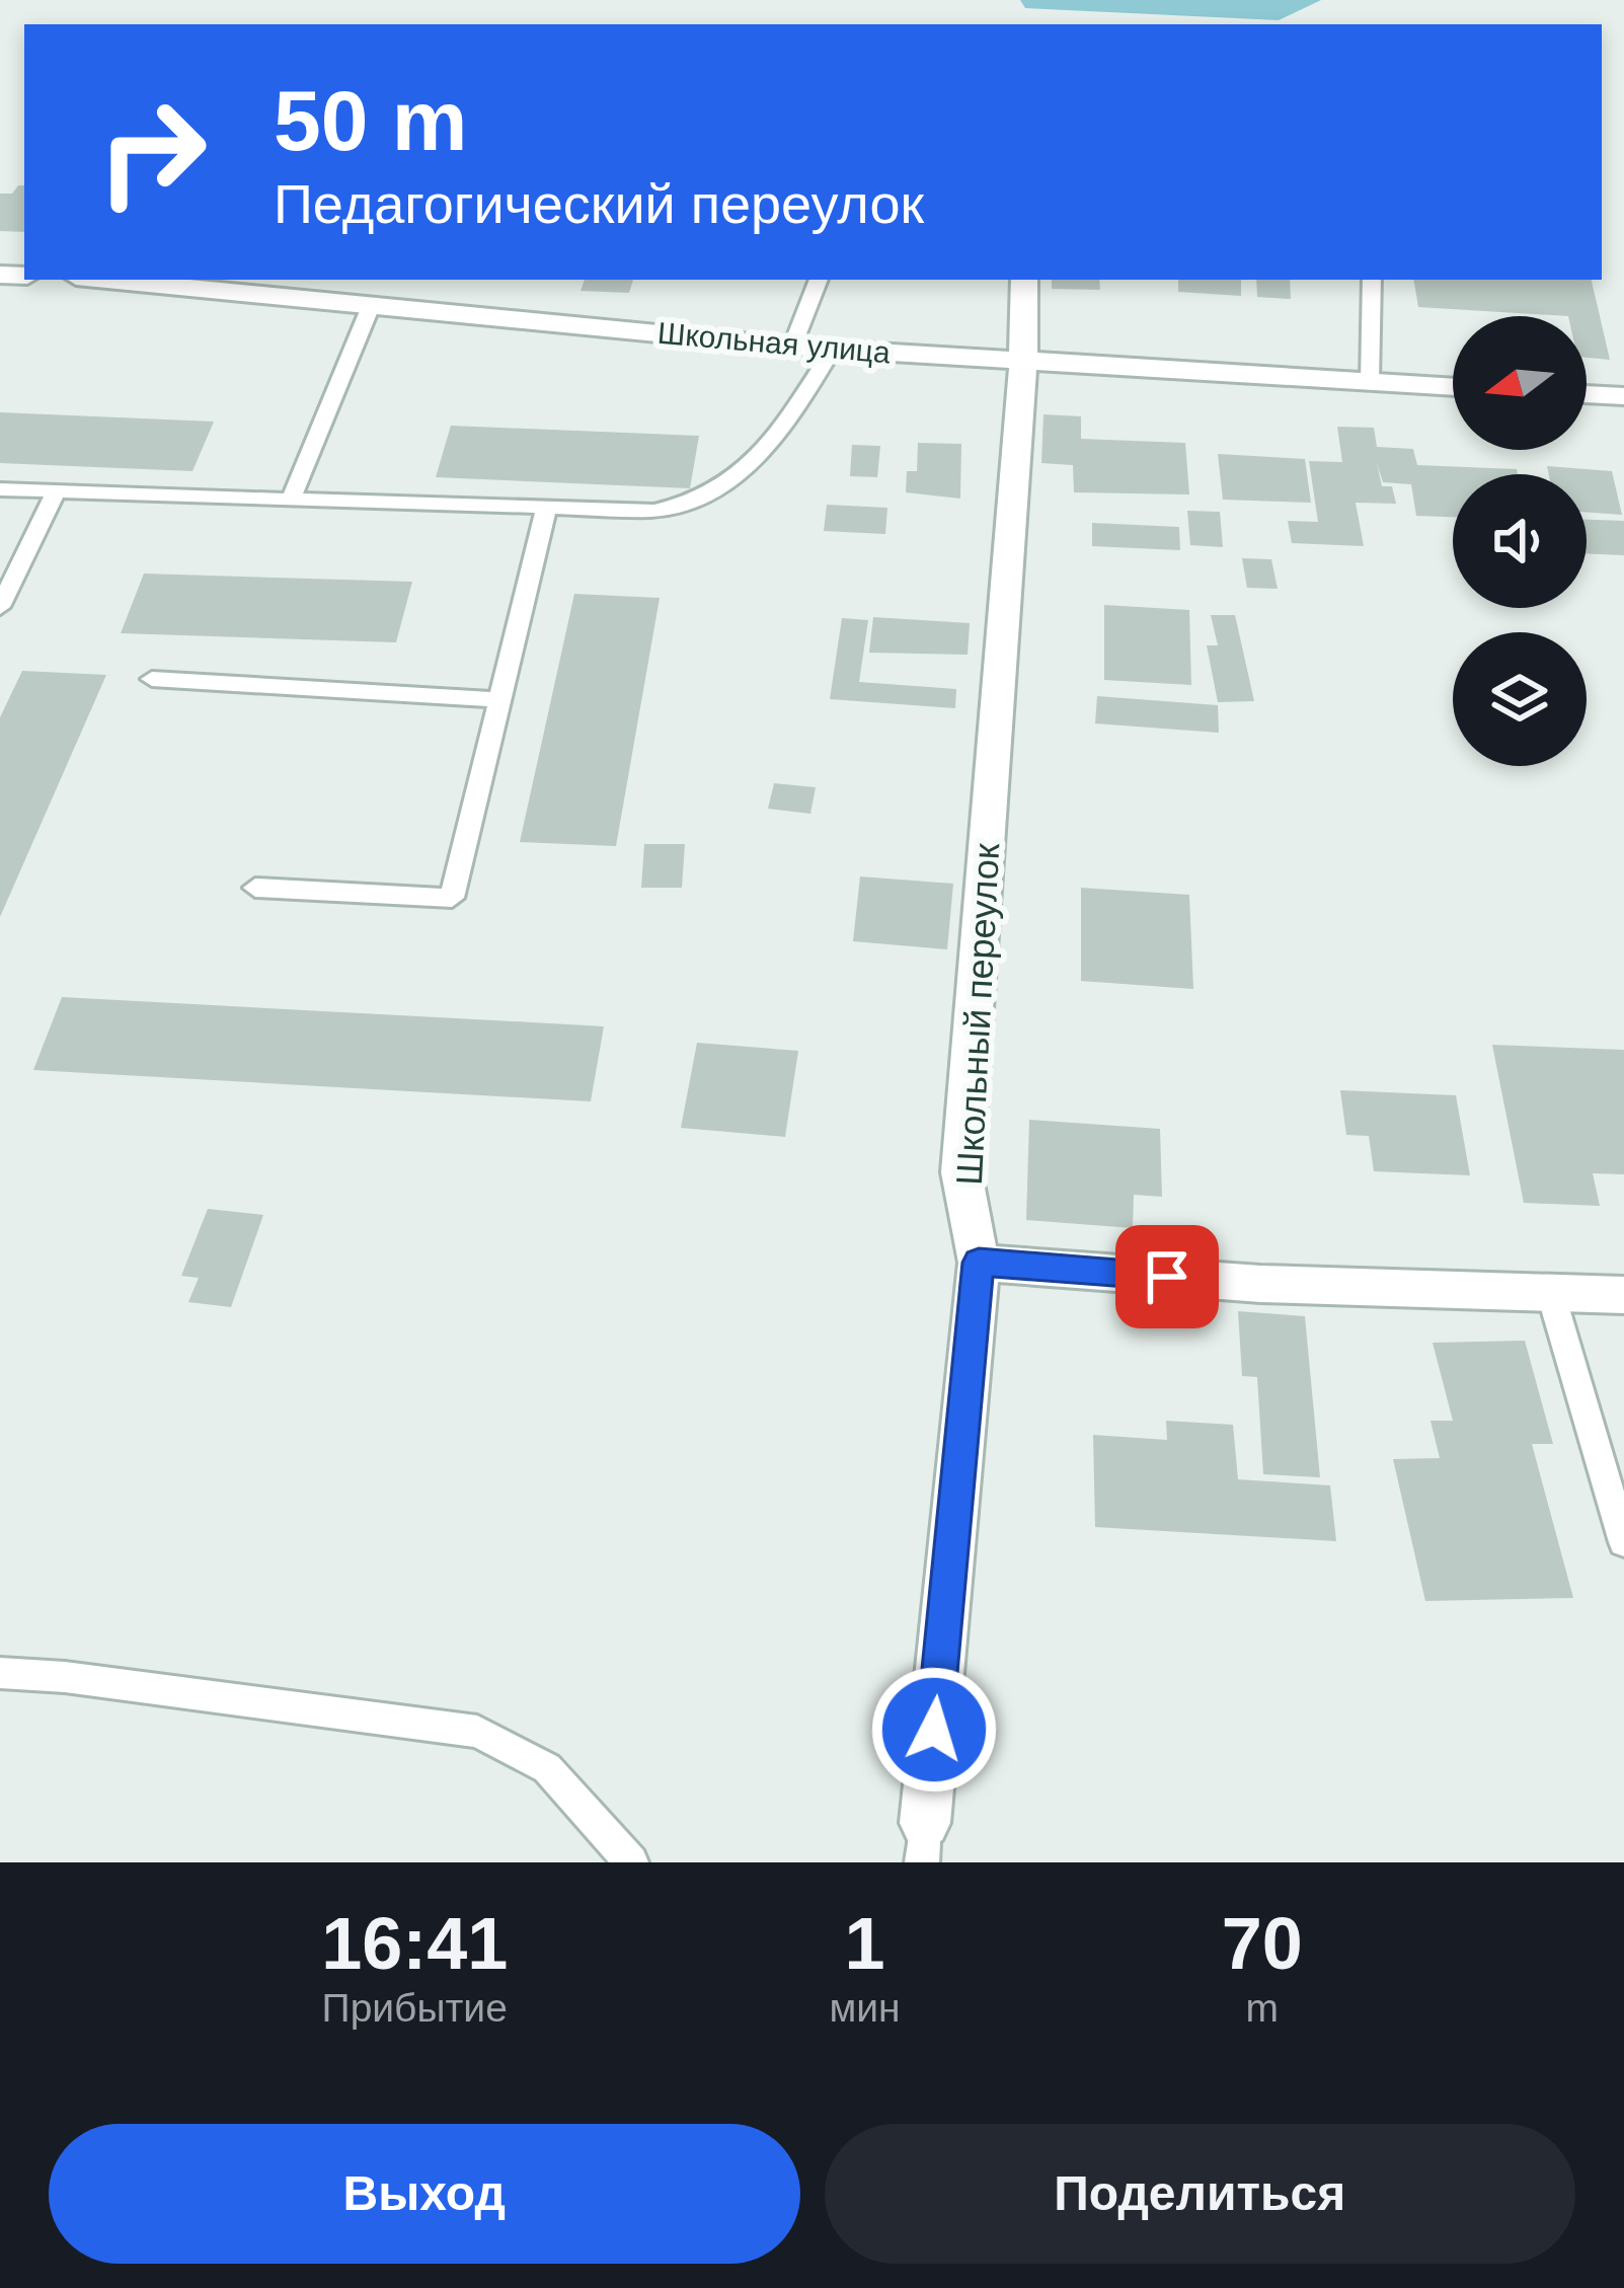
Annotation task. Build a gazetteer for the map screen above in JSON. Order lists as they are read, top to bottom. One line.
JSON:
{"streets":{"street":["Школьная улица","Школьный переулок"]},"crossings":[["Школьная улица","Школьный переулок"]],"north":"left","page":{"turn":["50 m","Педагогический переулок"],"eta":["16:41","Прибытие","1","мин","70","m"],"buttons":["Выход","Поделиться"]}}
